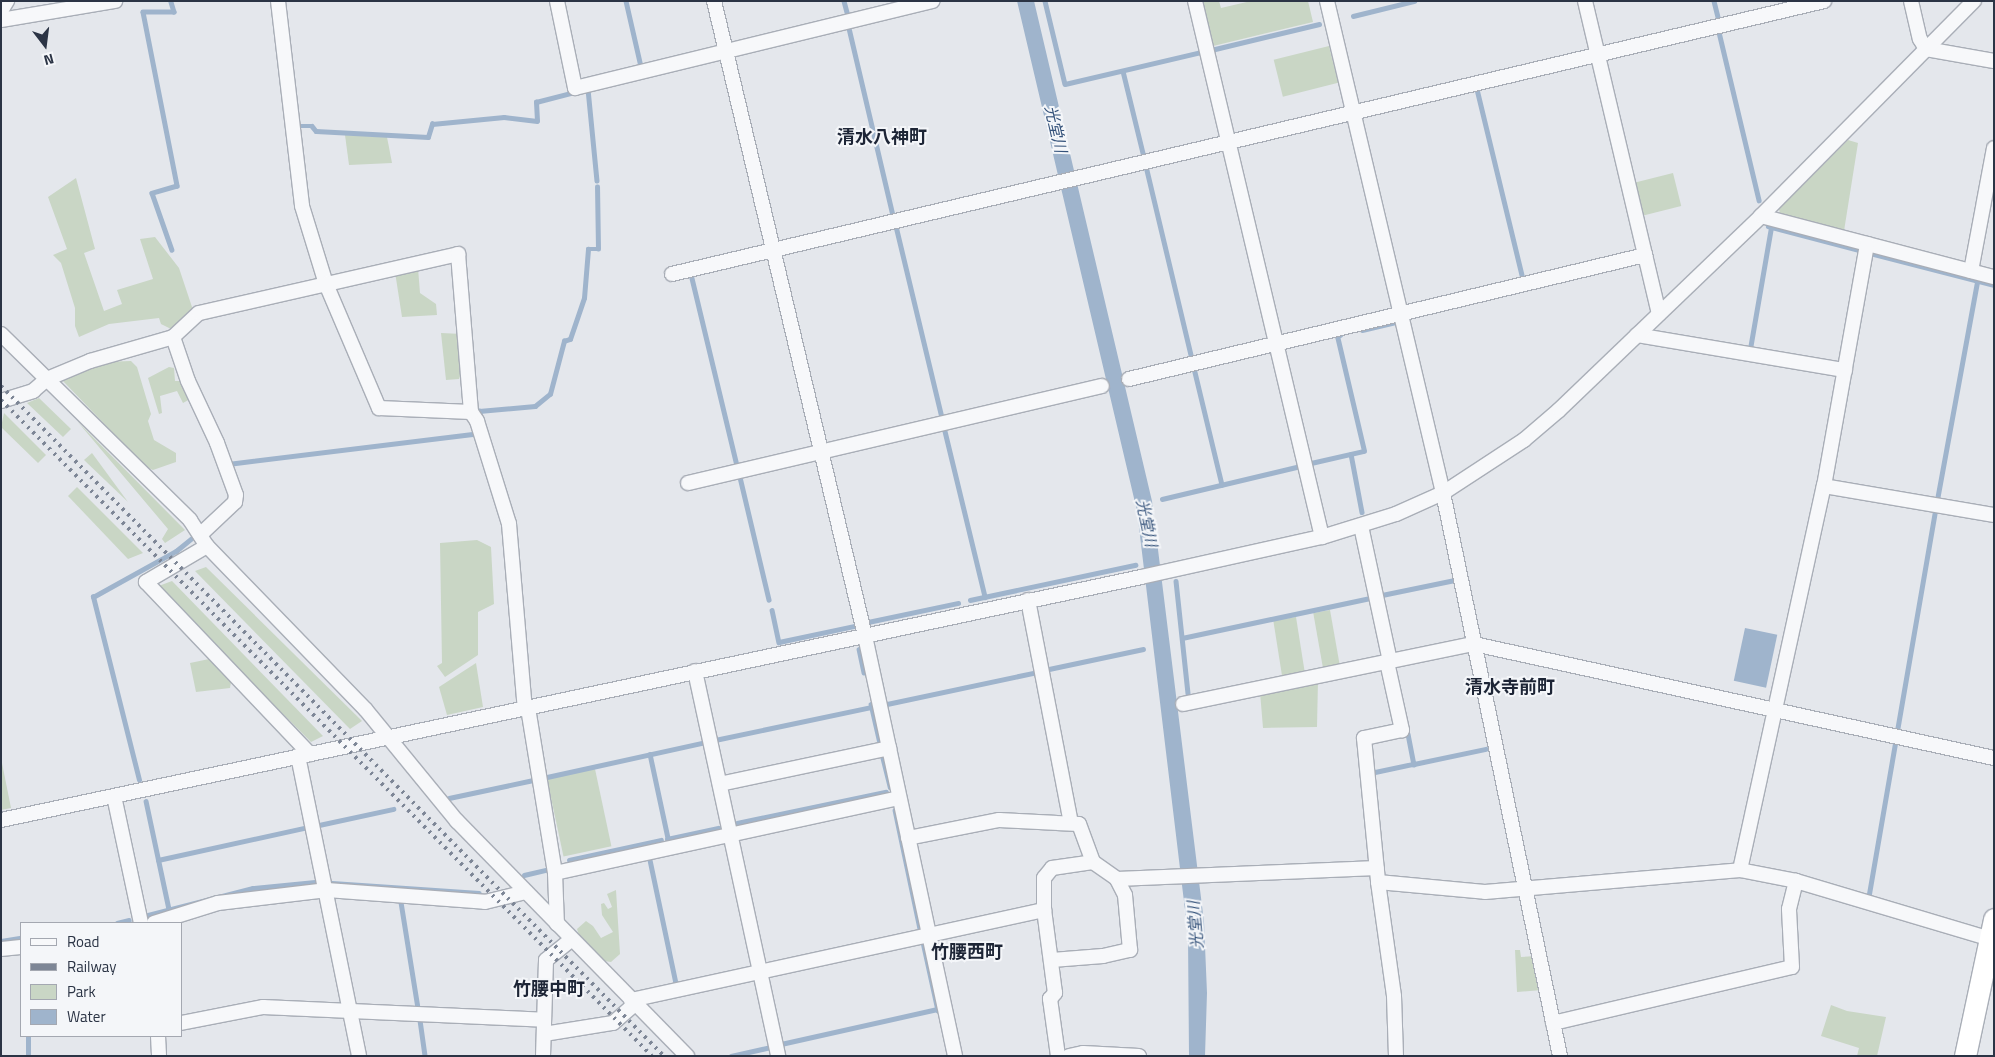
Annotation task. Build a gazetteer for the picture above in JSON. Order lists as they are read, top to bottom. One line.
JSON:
{"districts":["清水八神町","清水寺前町","竹腰西町","竹腰中町"],"water":["光堂川"],"legend":["Road","Railway","Park","Water"],"north":"bottom"}
